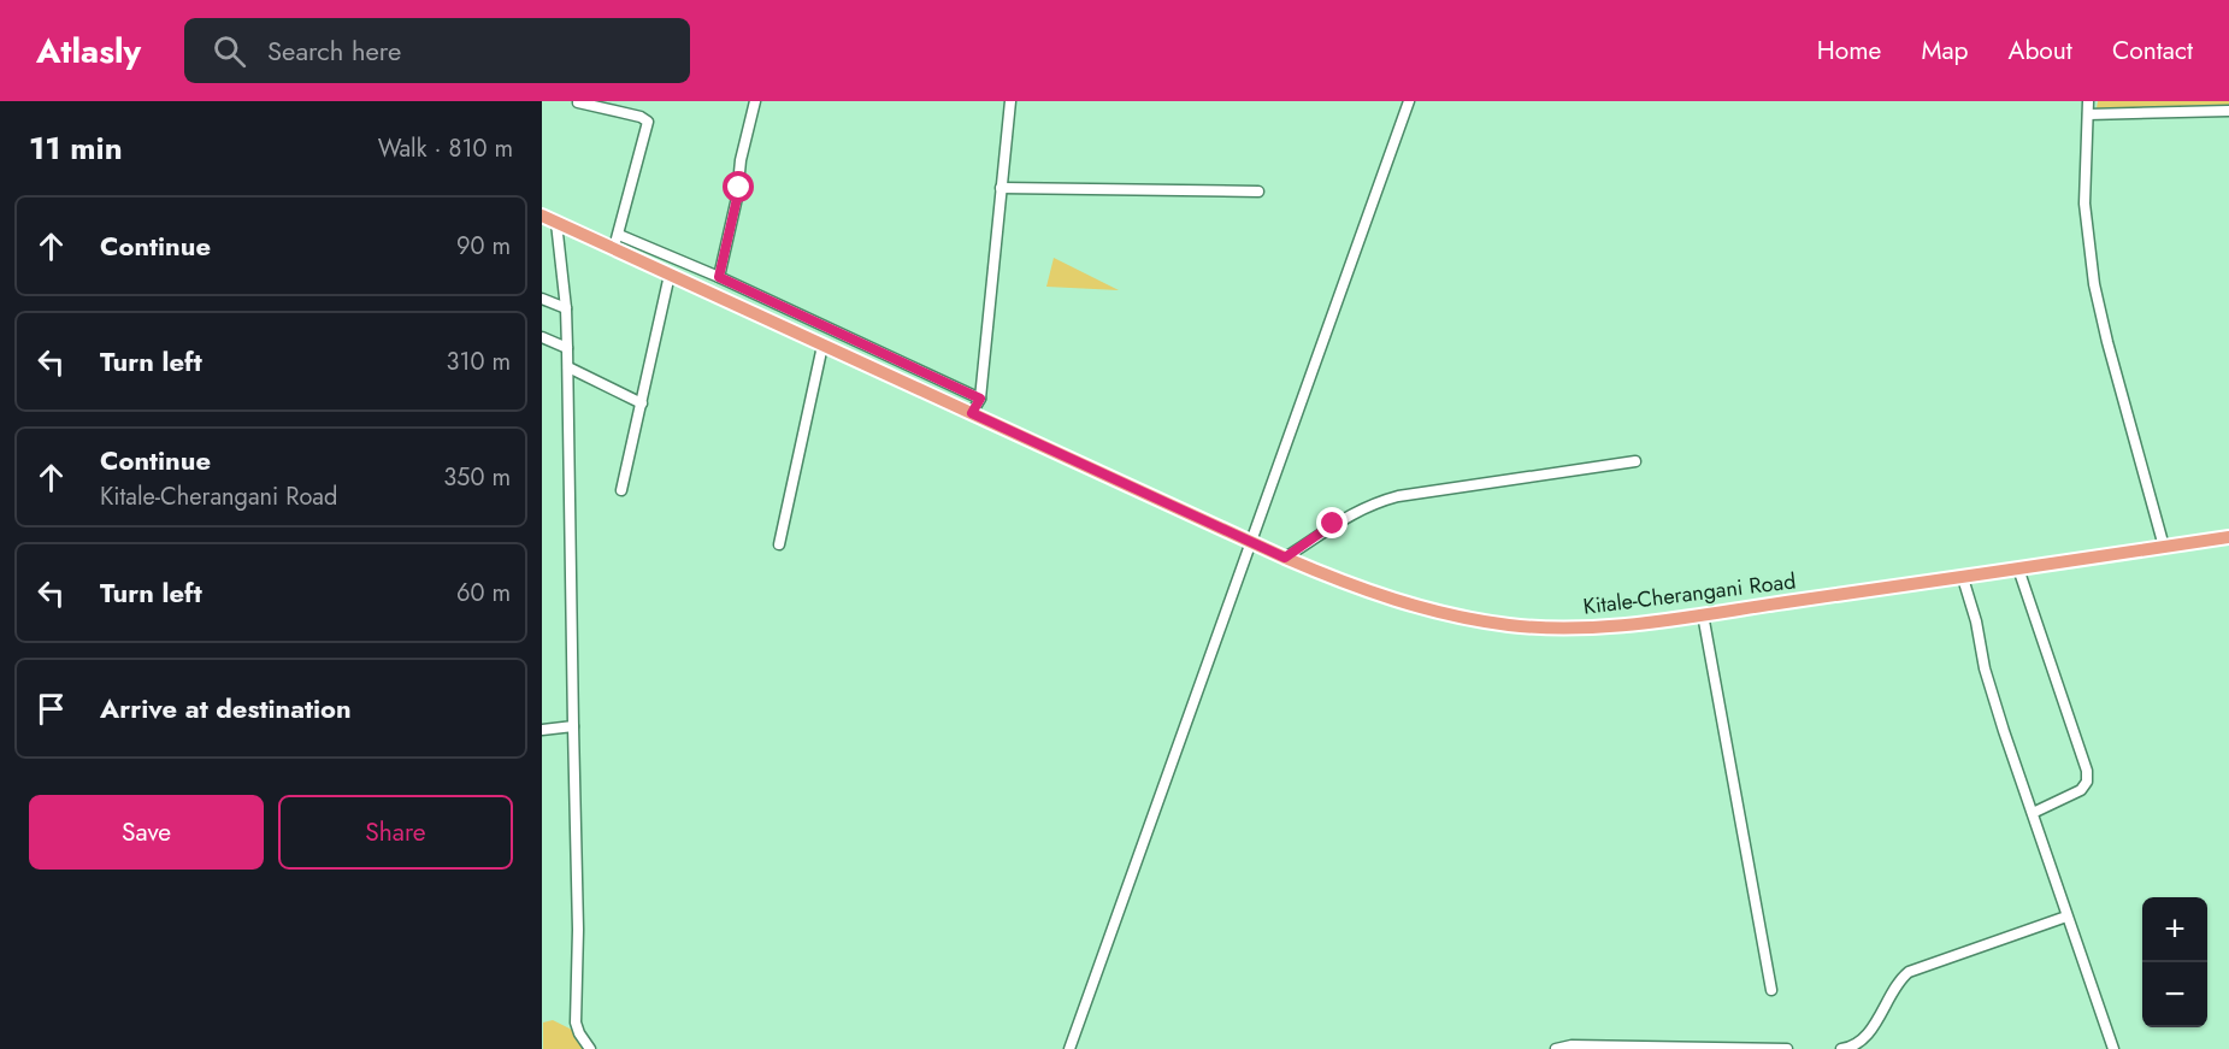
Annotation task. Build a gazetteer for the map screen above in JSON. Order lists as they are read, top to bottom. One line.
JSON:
{"streets":{"main road":["Kitale-Cherangani Road"]},"page":{"header":"Atlasly","search":"Search here","nav":["Home","Map","About","Contact"],"heading":["11 min","Walk · 810 m"],"list":[["Continue","90 m"],["Turn left","310 m"],["Continue","Kitale-Cherangani Road","350 m"],["Turn left","60 m"],"Arrive at destination"],"buttons":["Save","Share"],"map_buttons":["+","−"]}}
